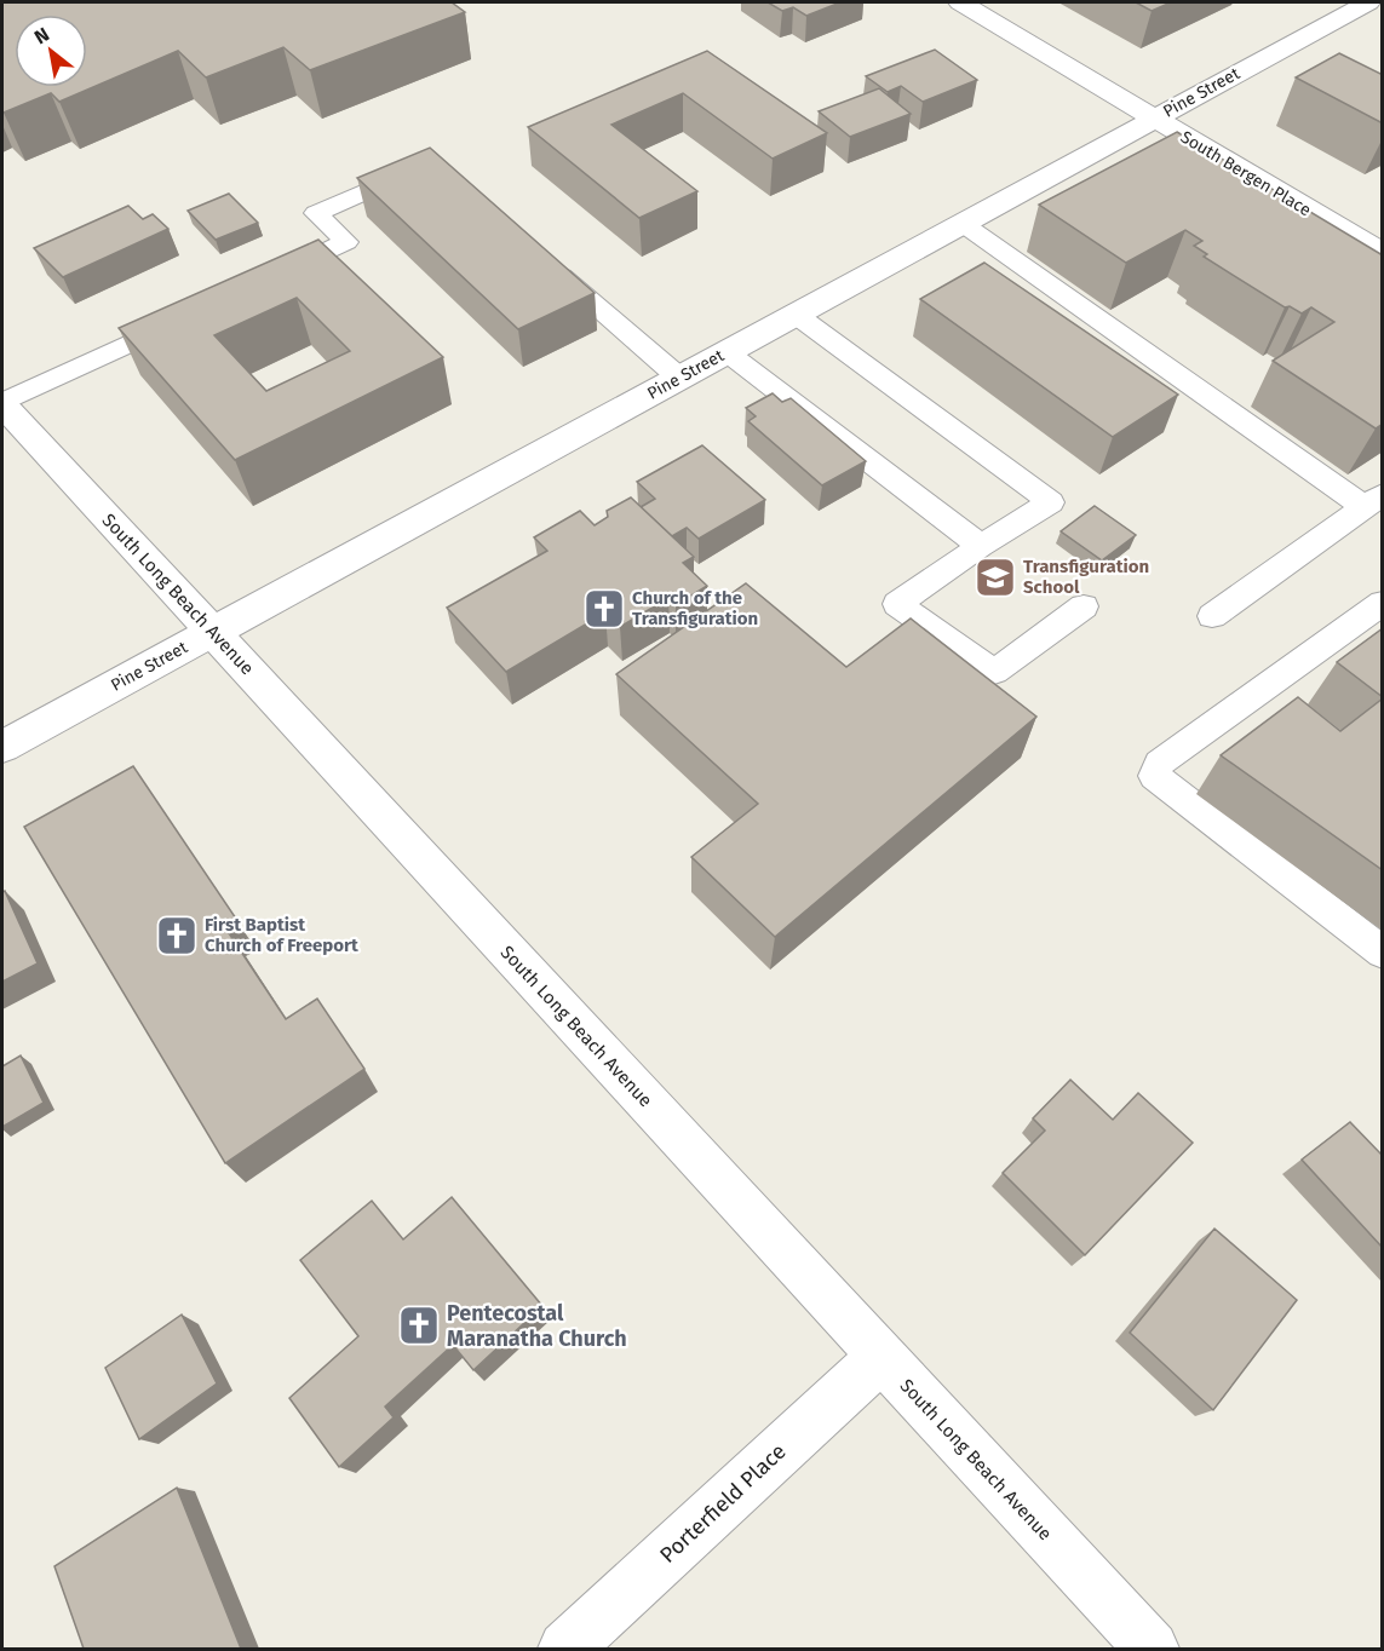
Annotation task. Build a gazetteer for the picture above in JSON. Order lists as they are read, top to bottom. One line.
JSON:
{"streets":{"street":["Pine Street","South Bergen Place","South Long Beach Avenue","Porterfield Place"]},"crossings":[["Pine Street","South Bergen Place"],["Pine Street","South Long Beach Avenue"],["South Long Beach Avenue","Porterfield Place"]],"places":{"school or university":["Transfiguration School"],"church":["Church of the Transfiguration","First Baptist Church of Freeport","Pentecostal Maranatha Church"]},"north":"top left"}
